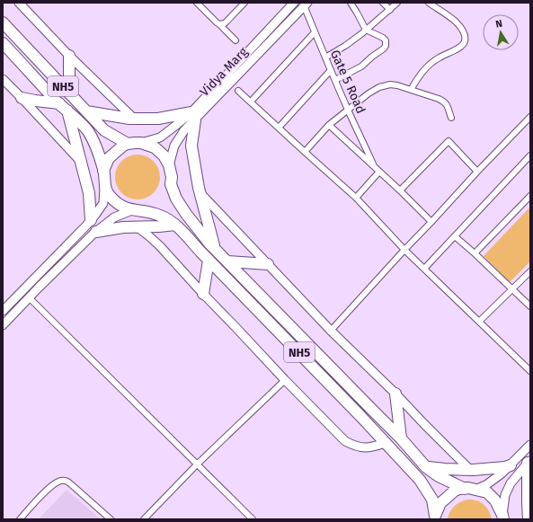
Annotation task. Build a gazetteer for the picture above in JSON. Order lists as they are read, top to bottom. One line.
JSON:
{"streets":{"highway":["NH5"],"street":["Vidya Marg","Gate 5 Road"]},"crossings":[["Vidya Marg","Gate 5 Road"],["Vidya Marg","NH5"]],"north":"top"}
